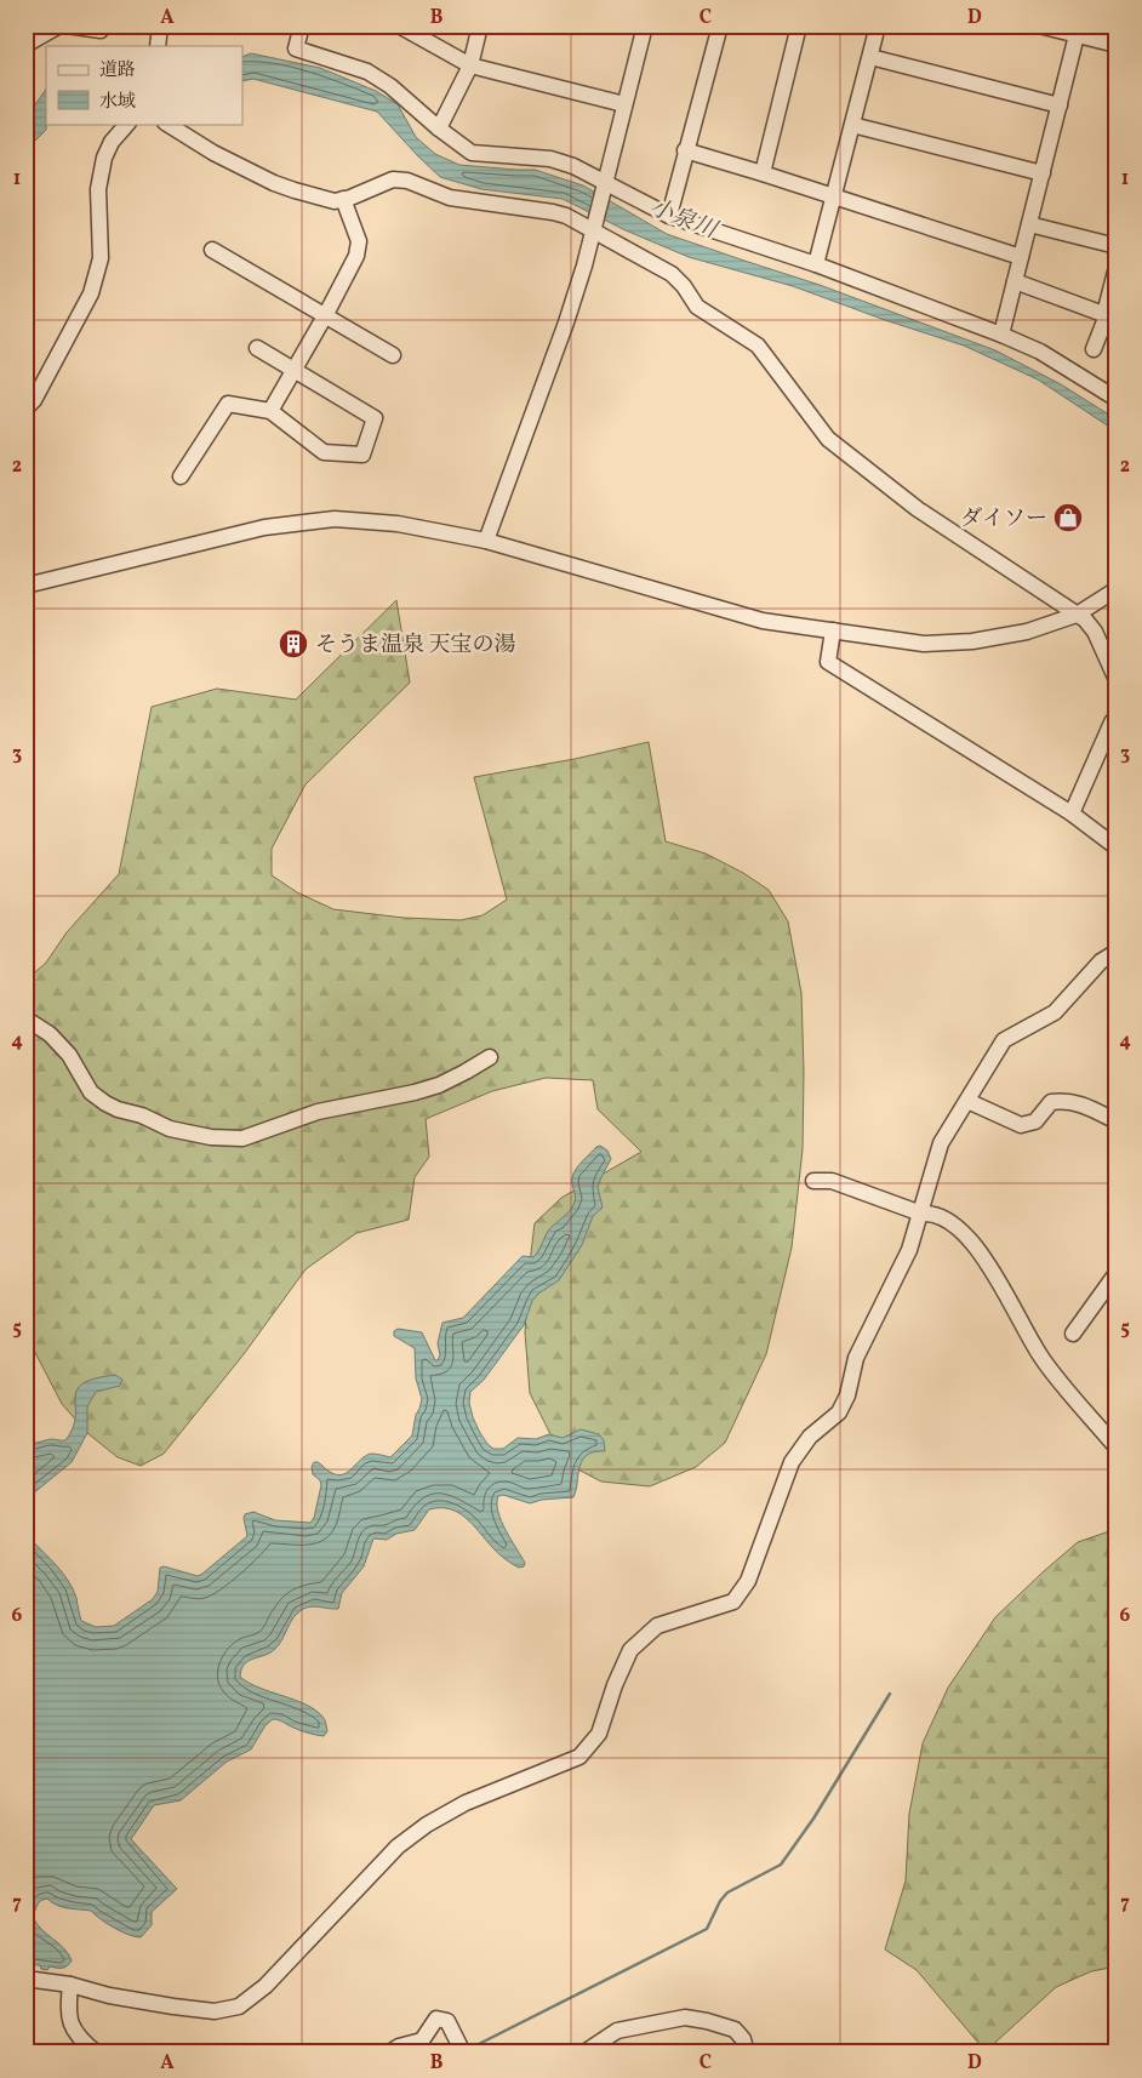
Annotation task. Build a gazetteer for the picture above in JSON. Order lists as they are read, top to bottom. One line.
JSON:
{"water":["小泉川"],"places":{"shop":["ダイソー"],"building":["そうま温泉 天宝の湯"]},"legend":["道路","水域"],"grid":{"columns":["A","B","C","D"],"rows":["1","2","3","4","5","6","7"]}}
